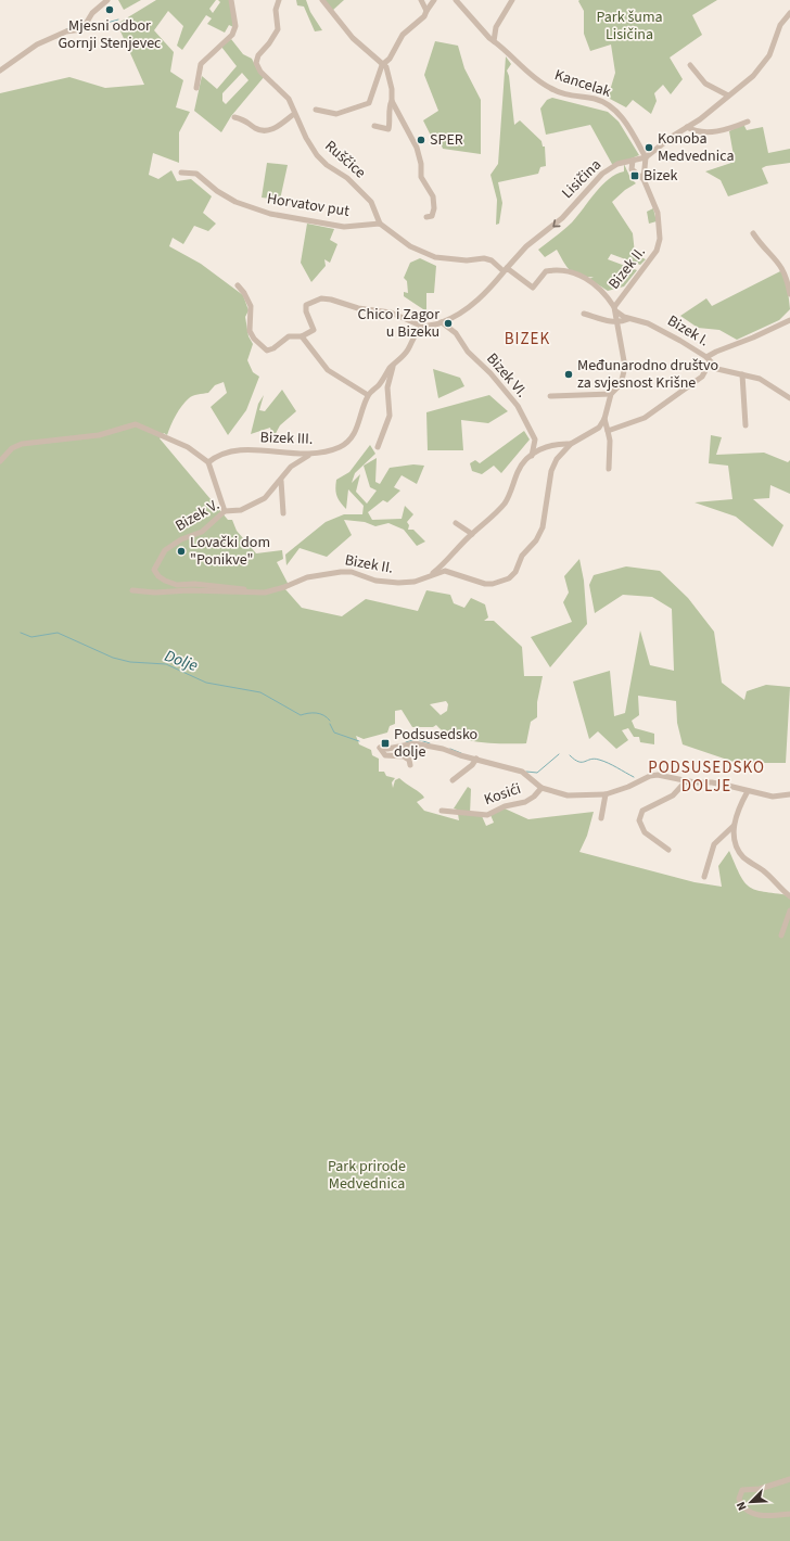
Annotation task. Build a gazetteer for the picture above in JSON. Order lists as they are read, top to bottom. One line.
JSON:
{"streets":{"street":["Kancelak","Ruščice","Lisičina","Horvatov put","Bizek II.","Bizek I.","Bizek VI.","Bizek III.","Bizek V.","Kosići"]},"crossings":[["Kancelak","Lisičina"],["Kancelak","Bizek II."],["Ruščice","Horvatov put"],["Lisičina","Bizek II."],["Bizek II.","Bizek I."],["Bizek II.","Bizek V."],["Bizek III.","Bizek V."]],"one_way":["Lisičina"],"districts":["BIZEK","PODSUSEDSKO DOLJE"],"water":["Dolje"],"parks":["Park šuma Lisičina","Park prirode Medvednica"],"places":{"other":["Mjesni odbor Gornji Stenjevec","SPER","Konoba Medvednica","Chico i Zagor u Bizeku","Međunarodno društvo za svjesnost Krišne","Lovački dom \"Ponikve\""],"transit":["Bizek","Podsusedsko dolje"]},"north":"bottom left"}
